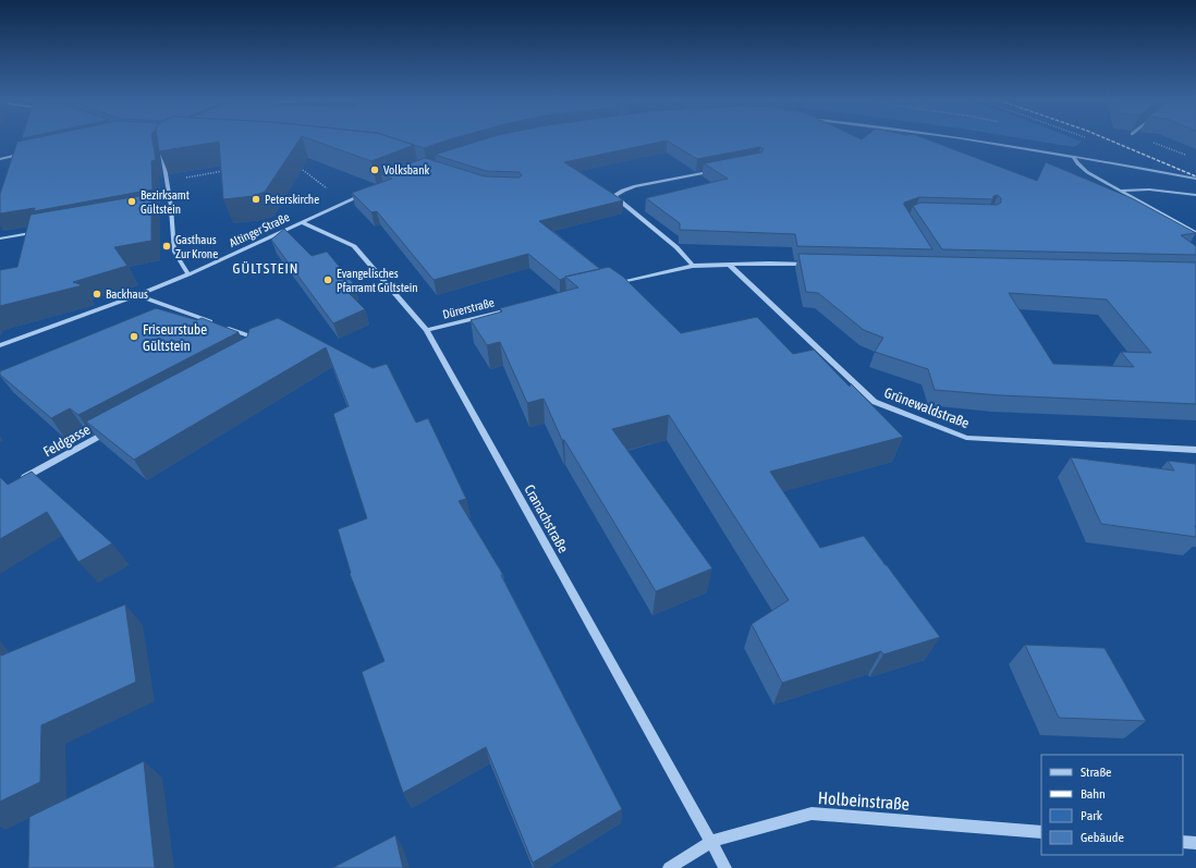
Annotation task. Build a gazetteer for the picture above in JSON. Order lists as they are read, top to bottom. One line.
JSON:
{"streets":{"street":["Altinger Straße","Dürerstraße","Grünewaldstraße","Feldgasse","Cranachstraße","Holbeinstraße"]},"crossings":[["Altinger Straße","Cranachstraße"],["Dürerstraße","Cranachstraße"],["Cranachstraße","Holbeinstraße"]],"districts":["GÜLTSTEIN"],"places":["Volksbank","Peterskirche","Bezirksamt Gültstein","Gasthaus Zur Krone","Evangelisches Pfarramt Gültstein","Backhaus","Friseurstube Gültstein"],"legend":["Straße","Bahn","Park","Gebäude"]}
